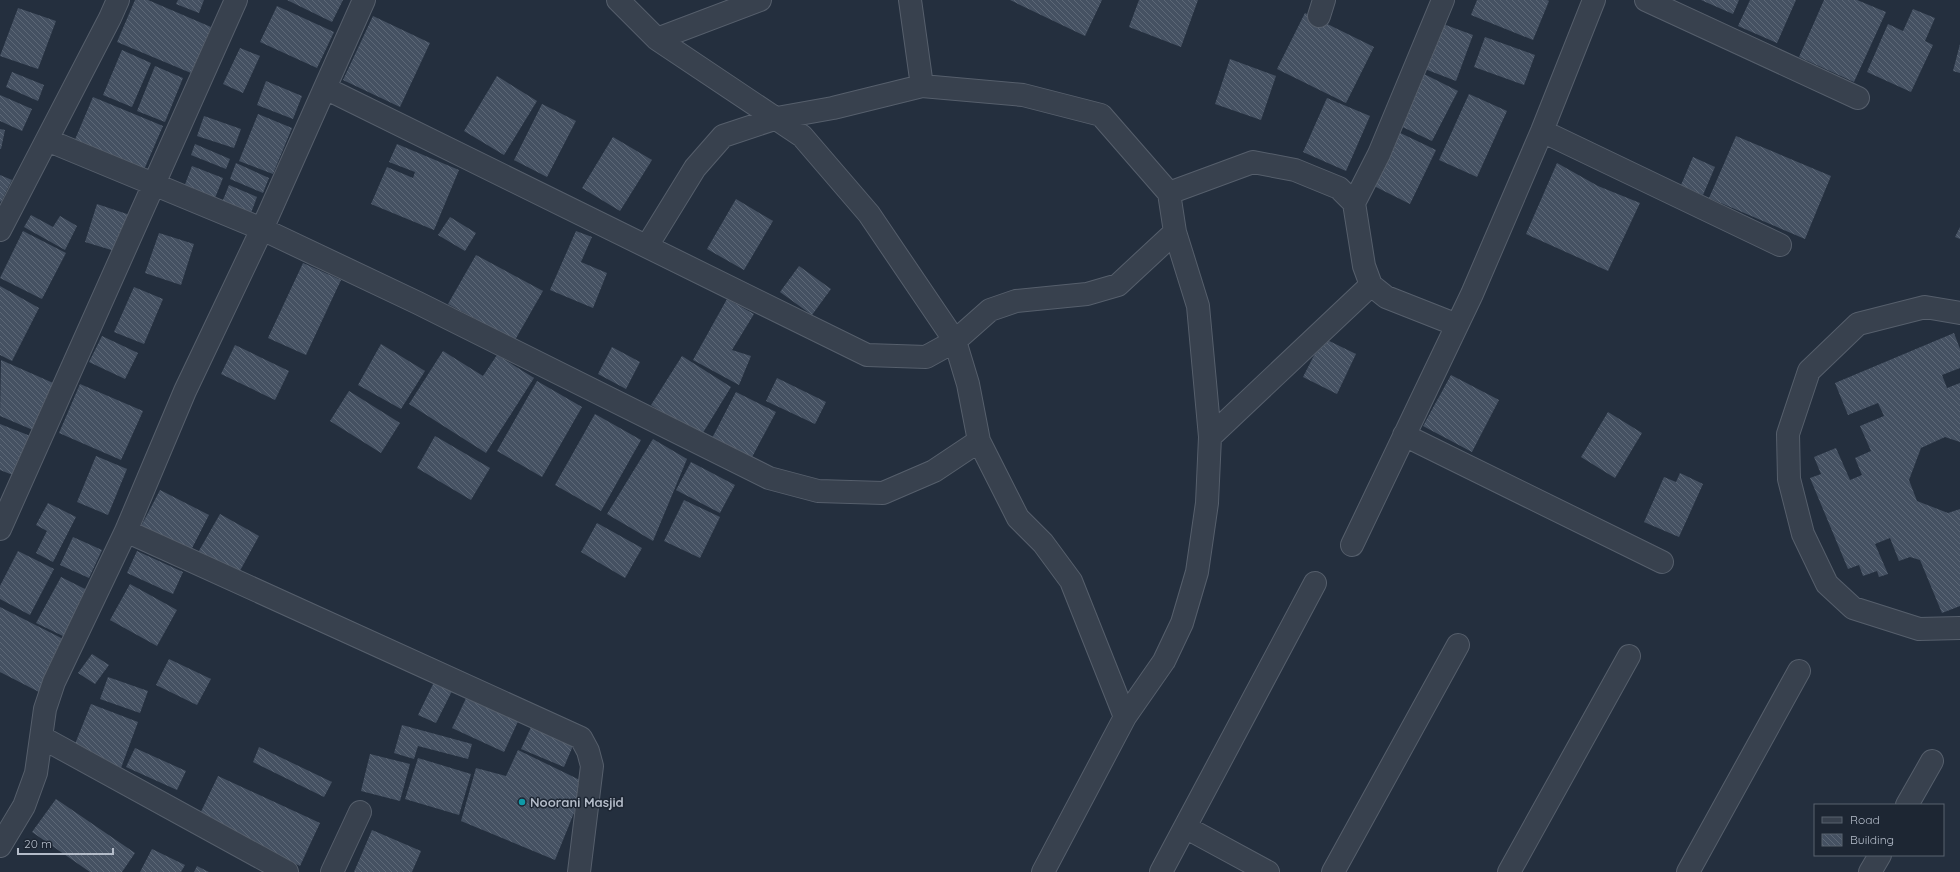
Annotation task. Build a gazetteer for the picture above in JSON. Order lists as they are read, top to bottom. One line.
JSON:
{"places":["Noorani Masjid"],"legend":["Road","Building"],"scale_bar":"20 m"}
